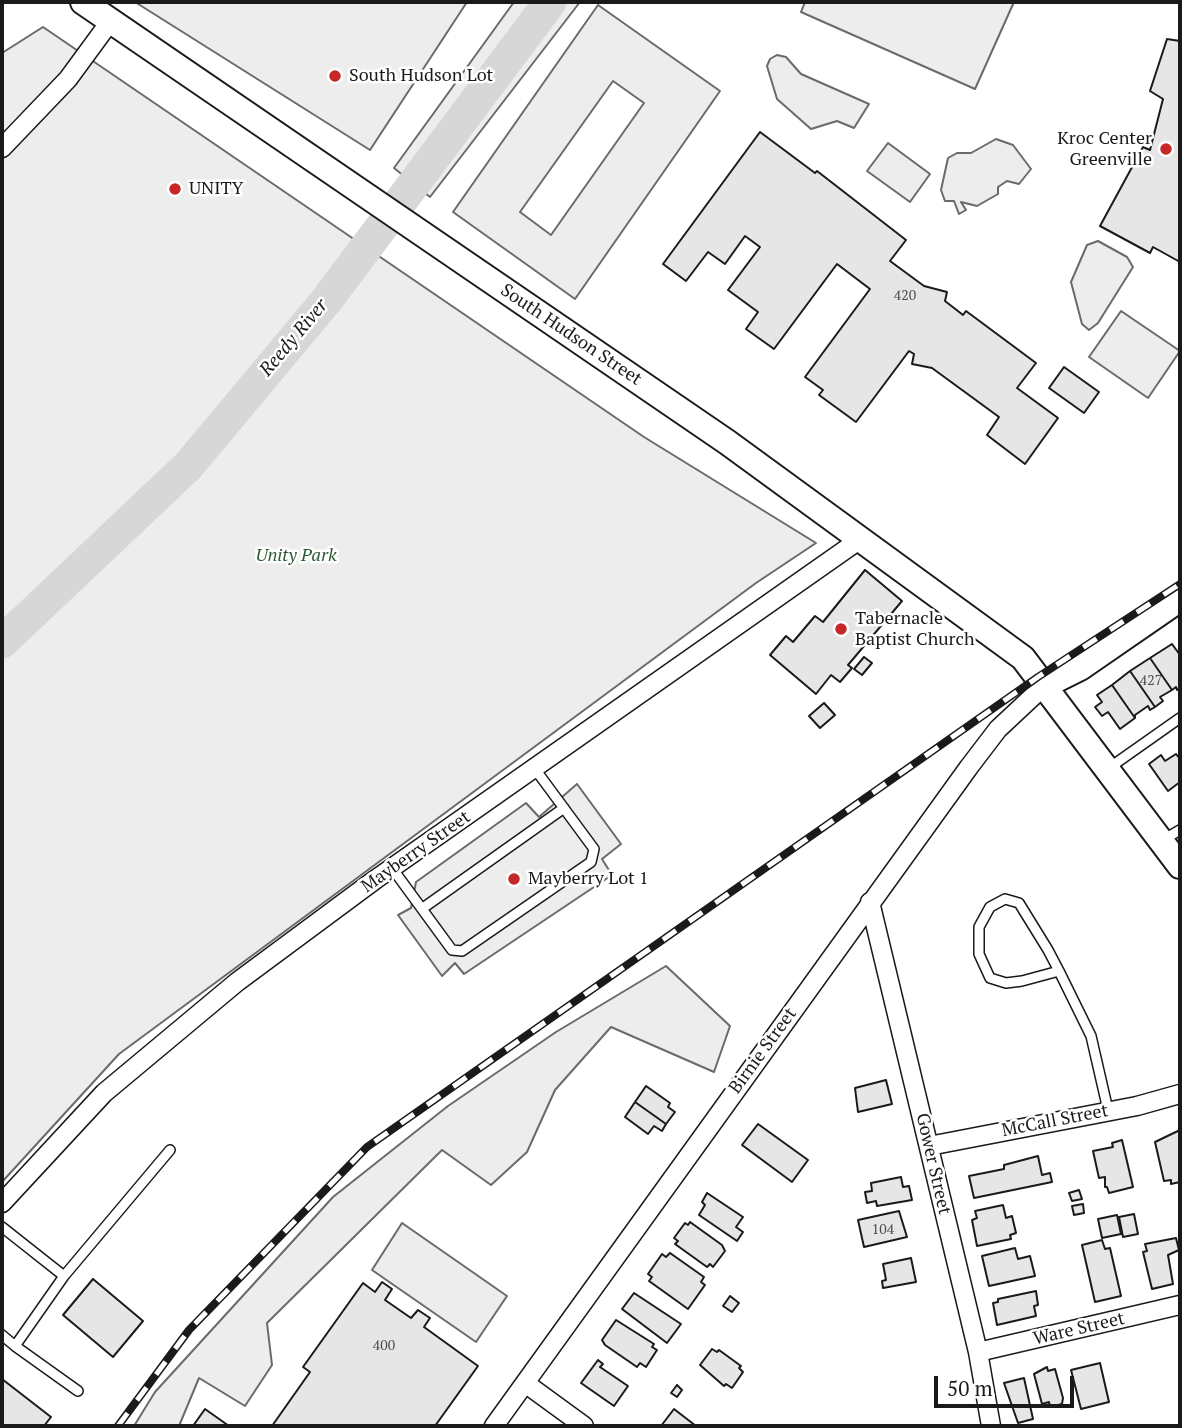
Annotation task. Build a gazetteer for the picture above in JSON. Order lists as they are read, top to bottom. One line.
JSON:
{"streets":{"street":["South Hudson Street","Mayberry Street","Birnie Street","McCall Street","Gower Street","Ware Street"]},"crossings":[["South Hudson Street","Mayberry Street"],["South Hudson Street","Birnie Street"],["Birnie Street","Gower Street"],["McCall Street","Gower Street"],["Gower Street","Ware Street"]],"water":["Reedy River"],"parks":["Unity Park"],"places":["South Hudson Lot","Kroc Center Greenville","UNITY","Tabernacle Baptist Church","Mayberry Lot 1"],"house_numbers":["420","427","104","400"],"scale_bar":"50 m"}
